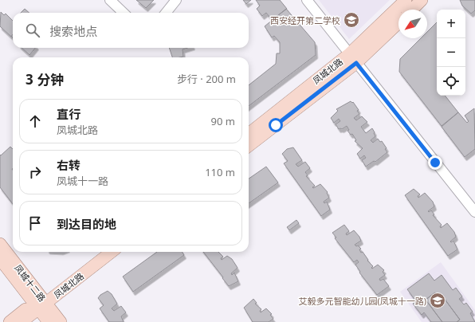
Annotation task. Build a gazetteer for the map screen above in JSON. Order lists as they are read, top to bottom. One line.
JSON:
{"streets":{"main road":["凤城北路","凤城十二路"]},"crossings":[["凤城北路","凤城十二路"]],"places":{"school or university":["西安经开第二学校","艾毅多元智能幼儿园(凤城十一路)"]},"north":"bottom left","page":{"map_buttons":["+","−"],"search":"搜索地点","heading":["3 分钟","步行 · 200 m"],"list":[["直行","凤城北路","90 m"],["右转","凤城十一路","110 m"],"到达目的地"]}}
